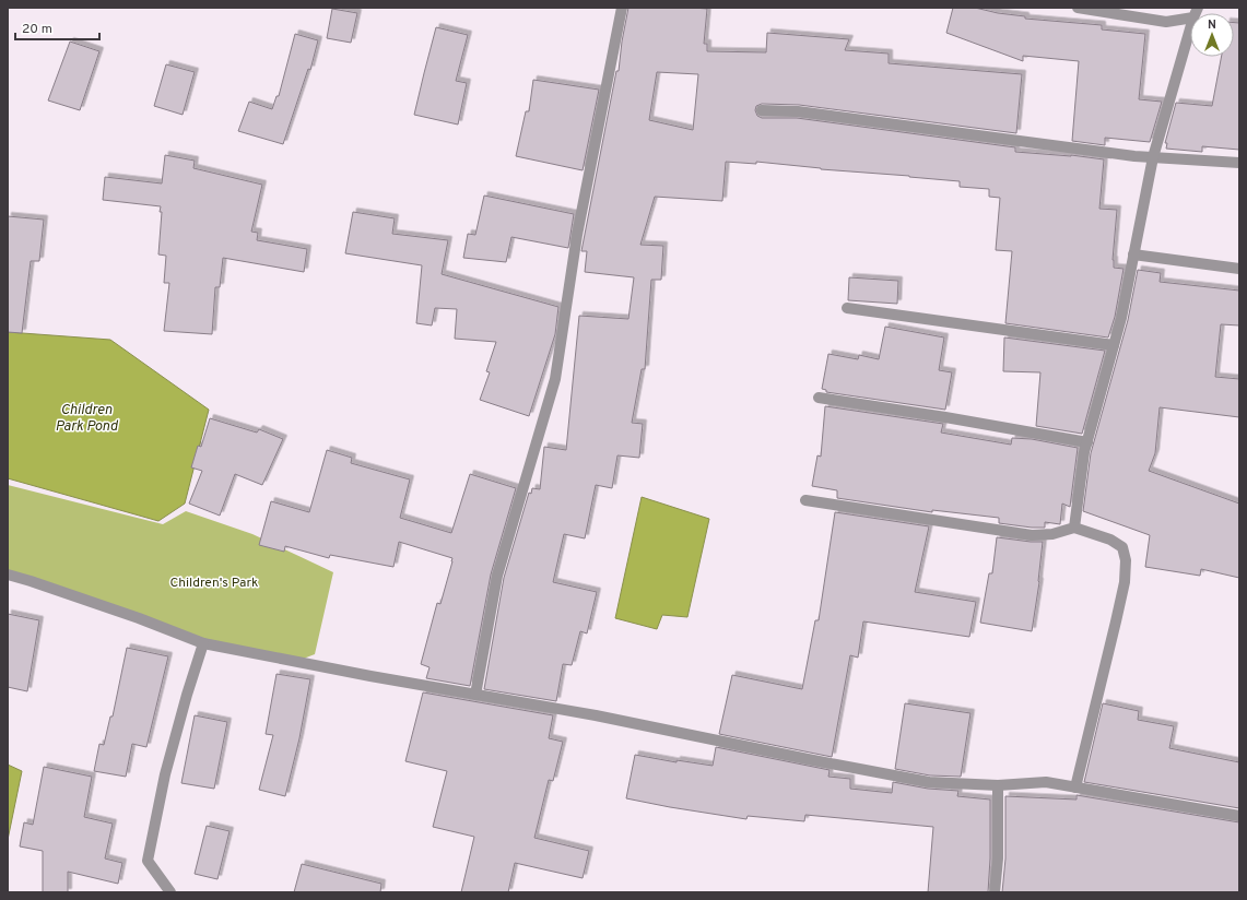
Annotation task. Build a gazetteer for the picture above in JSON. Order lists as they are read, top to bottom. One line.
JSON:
{"water":["Children Park Pond"],"parks":["Children's Park"],"scale_bar":"20 m","north":"top"}
